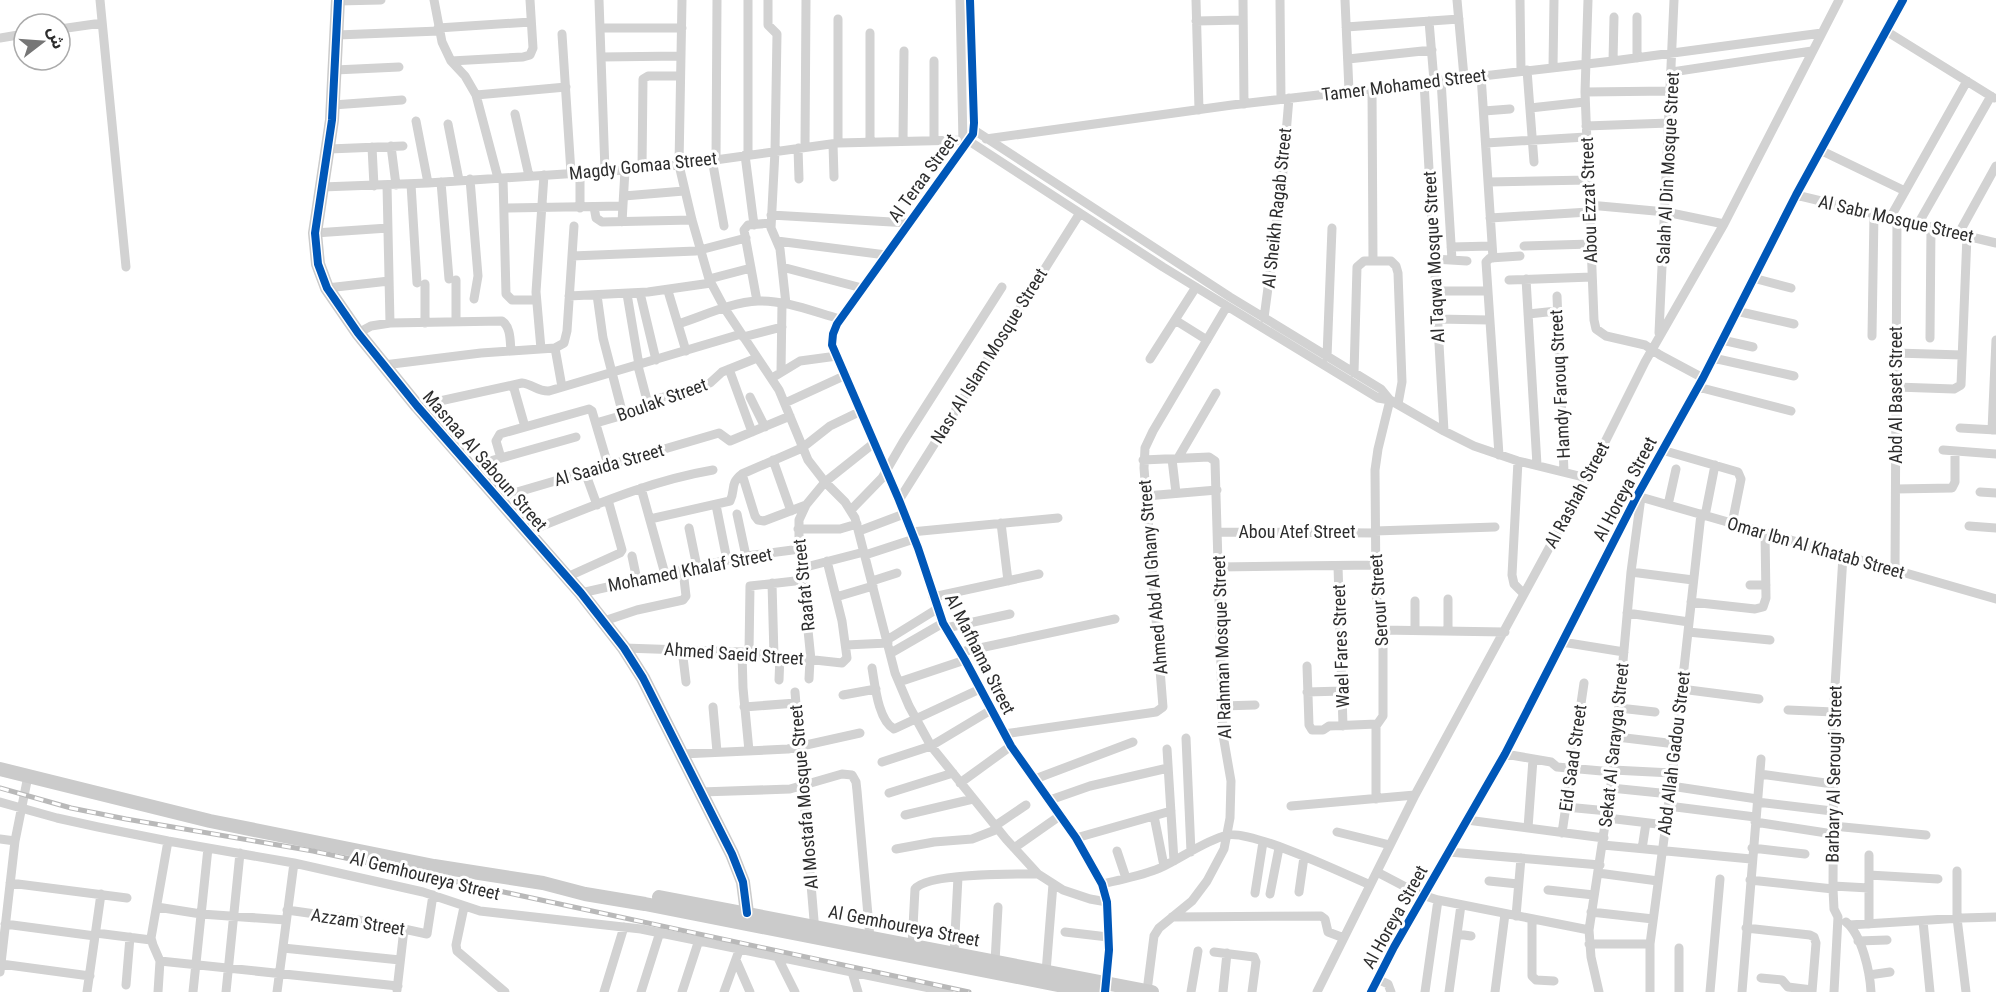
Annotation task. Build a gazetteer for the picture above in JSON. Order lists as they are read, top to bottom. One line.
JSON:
{"streets":{"main road":["Masnaa Al Saboun Street","Al Gemhoureya Street"],"street":["Tamer Mohamed Street","Magdy Gomaa Street","Salah Al Din Mosque Street","Al Teraa Street","Abou Ezzat Street","Al Sheikh Ragab Street","Al Sabr Mosque Street","Al Taqwa Mosque Street","Nasr Al Islam Mosque Street","Hamdy Farouq Street","Abd Al Baset Street","Boulak Street","Al Saaida Street","Al Horeya Street","Al Rashah Street","Abou Atef Street","Omar Ibn Al Khatab Street","Mohamed Khalaf Street","Ahmed Abd Al Ghany Street","Raafat Street","Serour Street","Wael Fares Street","Al Rahman Mosque Street","Ahmed Saeid Street","Al Mafhama Street","Sekat Al Sarayga Street","Abd Allah Gadou Street","Eid Saad Street","Barbary Al Serougi Street","Al Mostafa Mosque Street","Azzam Street"]},"crossings":[["Tamer Mohamed Street","Salah Al Din Mosque Street"],["Tamer Mohamed Street","Abou Ezzat Street"],["Tamer Mohamed Street","Al Sheikh Ragab Street"],["Tamer Mohamed Street","Al Taqwa Mosque Street"],["Tamer Mohamed Street","Al Rashah Street"],["Magdy Gomaa Street","Al Teraa Street"],["Magdy Gomaa Street","Masnaa Al Saboun Street"],["Salah Al Din Mosque Street","Al Rashah Street"],["Al Teraa Street","Al Mafhama Street"],["Abou Ezzat Street","Al Rashah Street"],["Al Sabr Mosque Street","Abd Al Baset Street"],["Al Sabr Mosque Street","Al Horeya Street"],["Nasr Al Islam Mosque Street","Al Mafhama Street"],["Abd Al Baset Street","Omar Ibn Al Khatab Street"],["Masnaa Al Saboun Street","Al Saaida Street"],["Masnaa Al Saboun Street","Mohamed Khalaf Street"],["Masnaa Al Saboun Street","Ahmed Saeid Street"],["Masnaa Al Saboun Street","Al Gemhoureya Street"],["Al Horeya Street","Omar Ibn Al Khatab Street"],["Al Horeya Street","Sekat Al Sarayga Street"],["Abou Atef Street","Serour Street"],["Abou Atef Street","Al Rahman Mosque Street"],["Omar Ibn Al Khatab Street","Sekat Al Sarayga Street"],["Omar Ibn Al Khatab Street","Abd Allah Gadou Street"],["Omar Ibn Al Khatab Street","Barbary Al Serougi Street"],["Mohamed Khalaf Street","Raafat Street"],["Ahmed Abd Al Ghany Street","Al Mafhama Street"],["Raafat Street","Ahmed Saeid Street"],["Raafat Street","Al Mafhama Street"],["Al Rahman Mosque Street","Al Gemhoureya Street"],["Al Mafhama Street","Al Gemhoureya Street"],["Al Mostafa Mosque Street","Al Gemhoureya Street"],["Al Gemhoureya Street","Azzam Street"]],"north":"right"}
